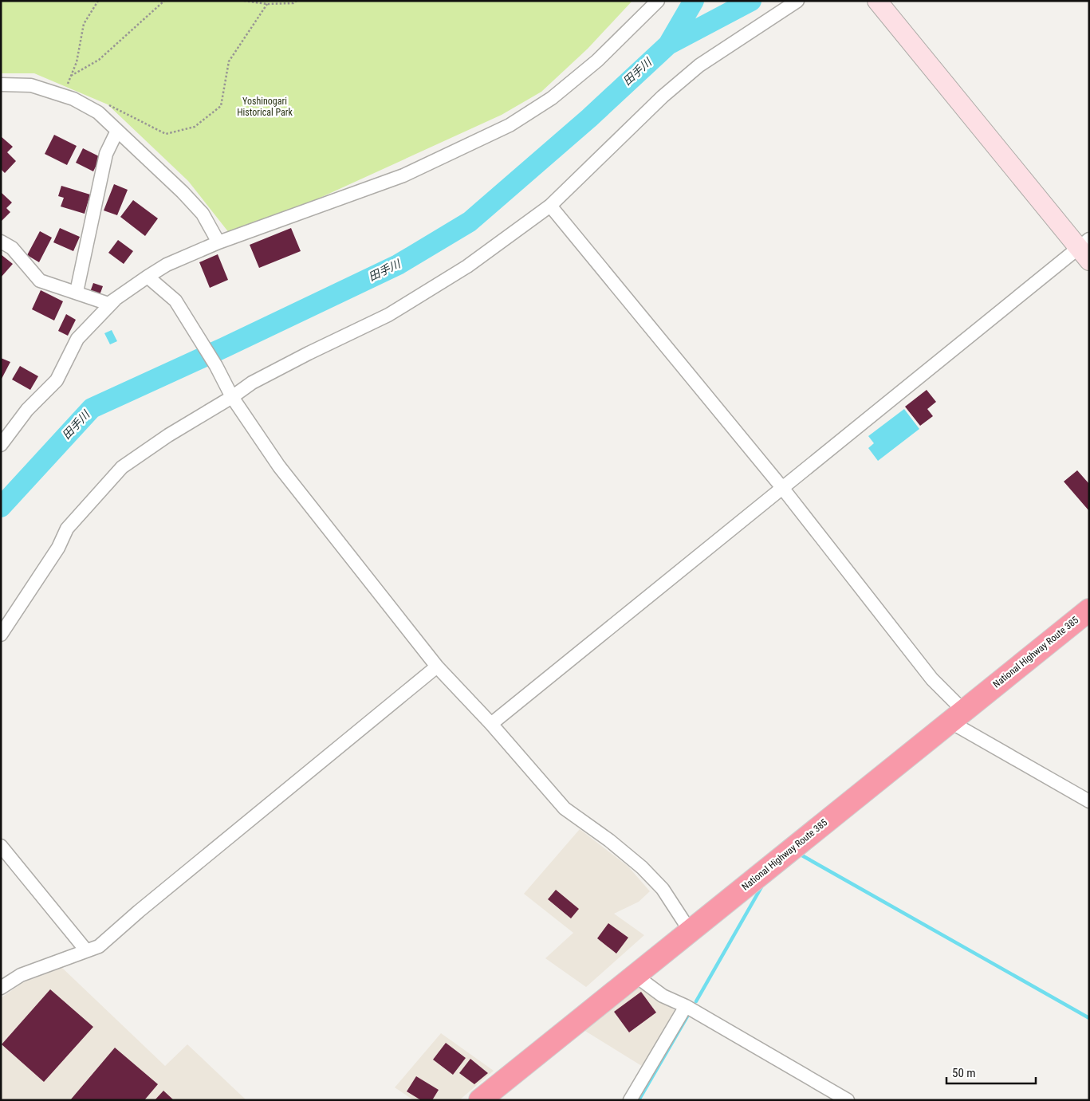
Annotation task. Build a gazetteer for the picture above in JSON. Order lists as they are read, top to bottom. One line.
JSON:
{"streets":{"highway":["National Highway Route 385"]},"water":["田手川"],"parks":["Yoshinogari Historical Park"],"scale_bar":"50 m"}
